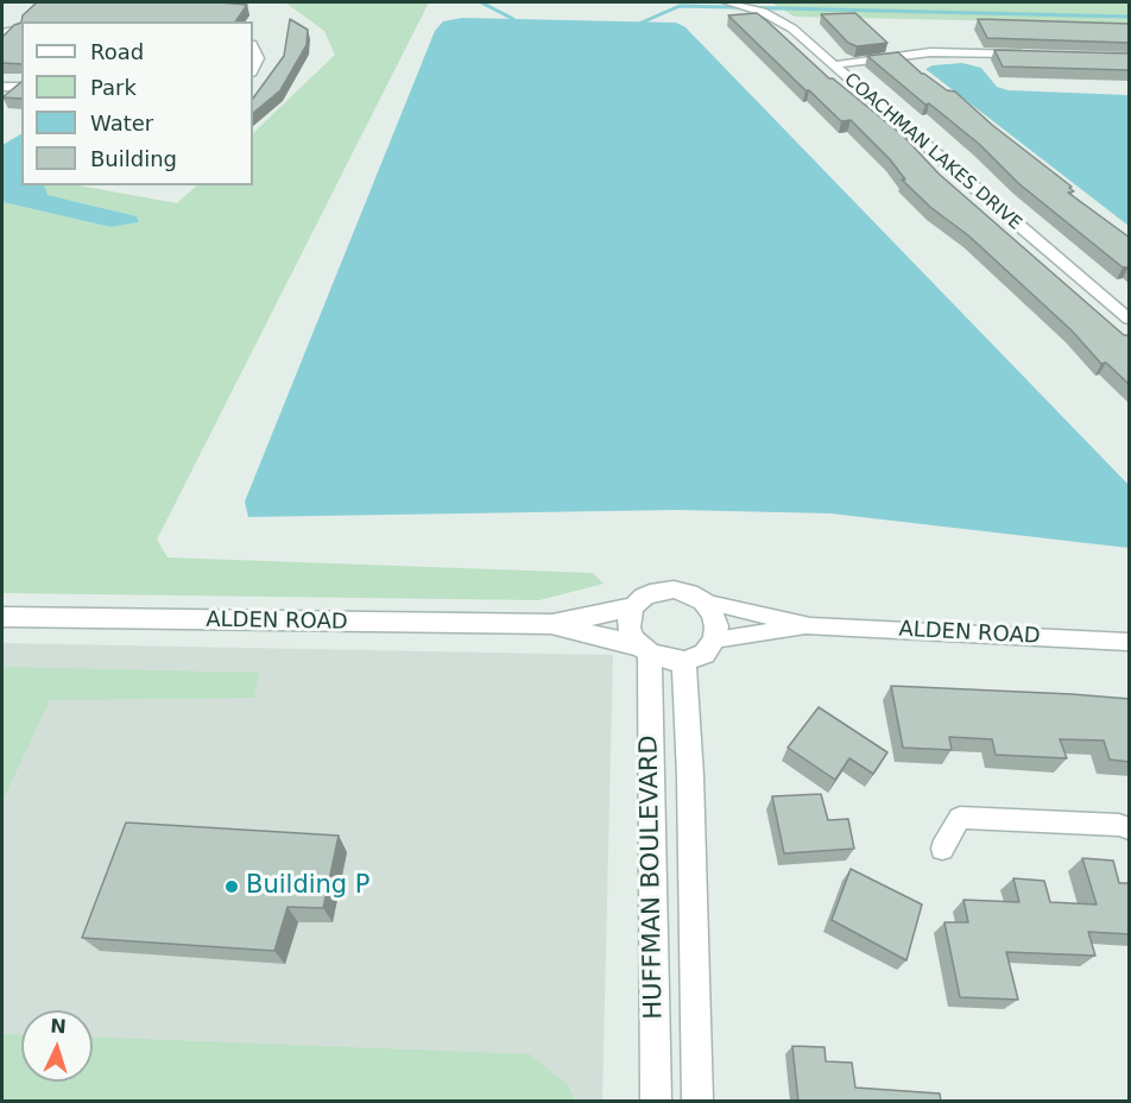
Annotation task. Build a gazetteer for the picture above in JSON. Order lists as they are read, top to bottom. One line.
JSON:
{"streets":{"street":["COACHMAN LAKES DRIVE","ALDEN ROAD","HUFFMAN BOULEVARD"]},"crossings":[["ALDEN ROAD","HUFFMAN BOULEVARD"]],"places":["Building P"],"legend":["Road","Park","Water","Building"],"north":"top"}
